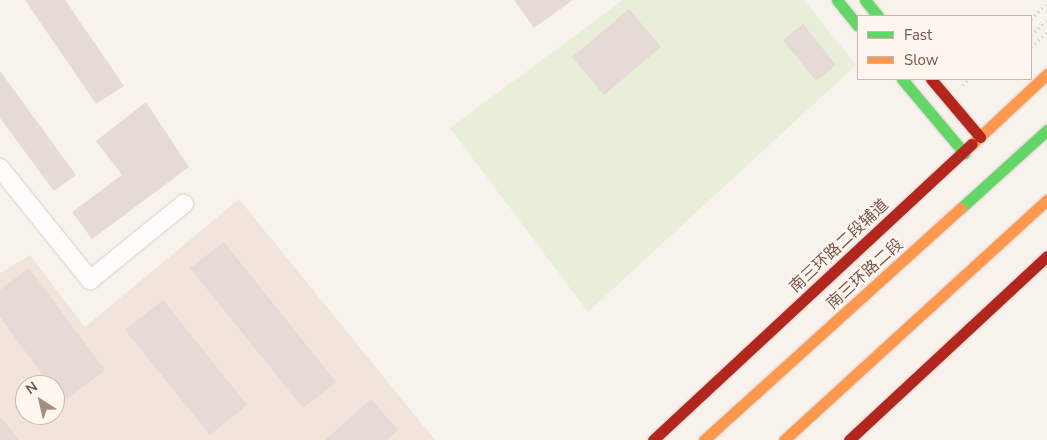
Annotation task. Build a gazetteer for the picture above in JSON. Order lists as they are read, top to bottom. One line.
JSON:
{"streets":{"main road":["南三环路二段辅道","南三环路二段"]},"legend":["Fast","Slow"],"north":"top left"}
